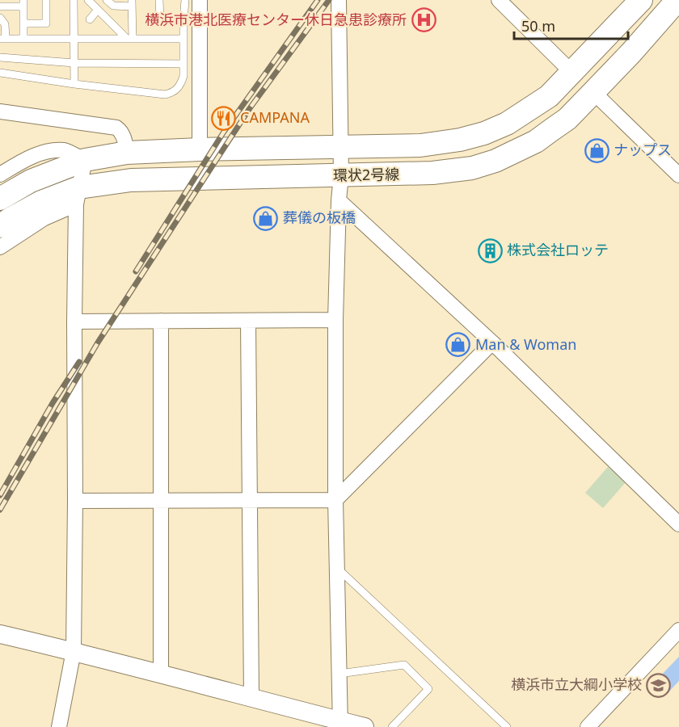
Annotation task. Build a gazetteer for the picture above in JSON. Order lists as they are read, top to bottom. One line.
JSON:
{"streets":{"main road":["環状2号線"]},"places":{"hospital":["横浜市港北医療センター休日急患診療所"],"restaurant":["CAMPANA"],"shop":["ナップス","葬儀の板橋","Man & Woman"],"building":["株式会社ロッテ"],"school or university":["横浜市立大綱小学校"]},"scale_bar":"50 m"}
